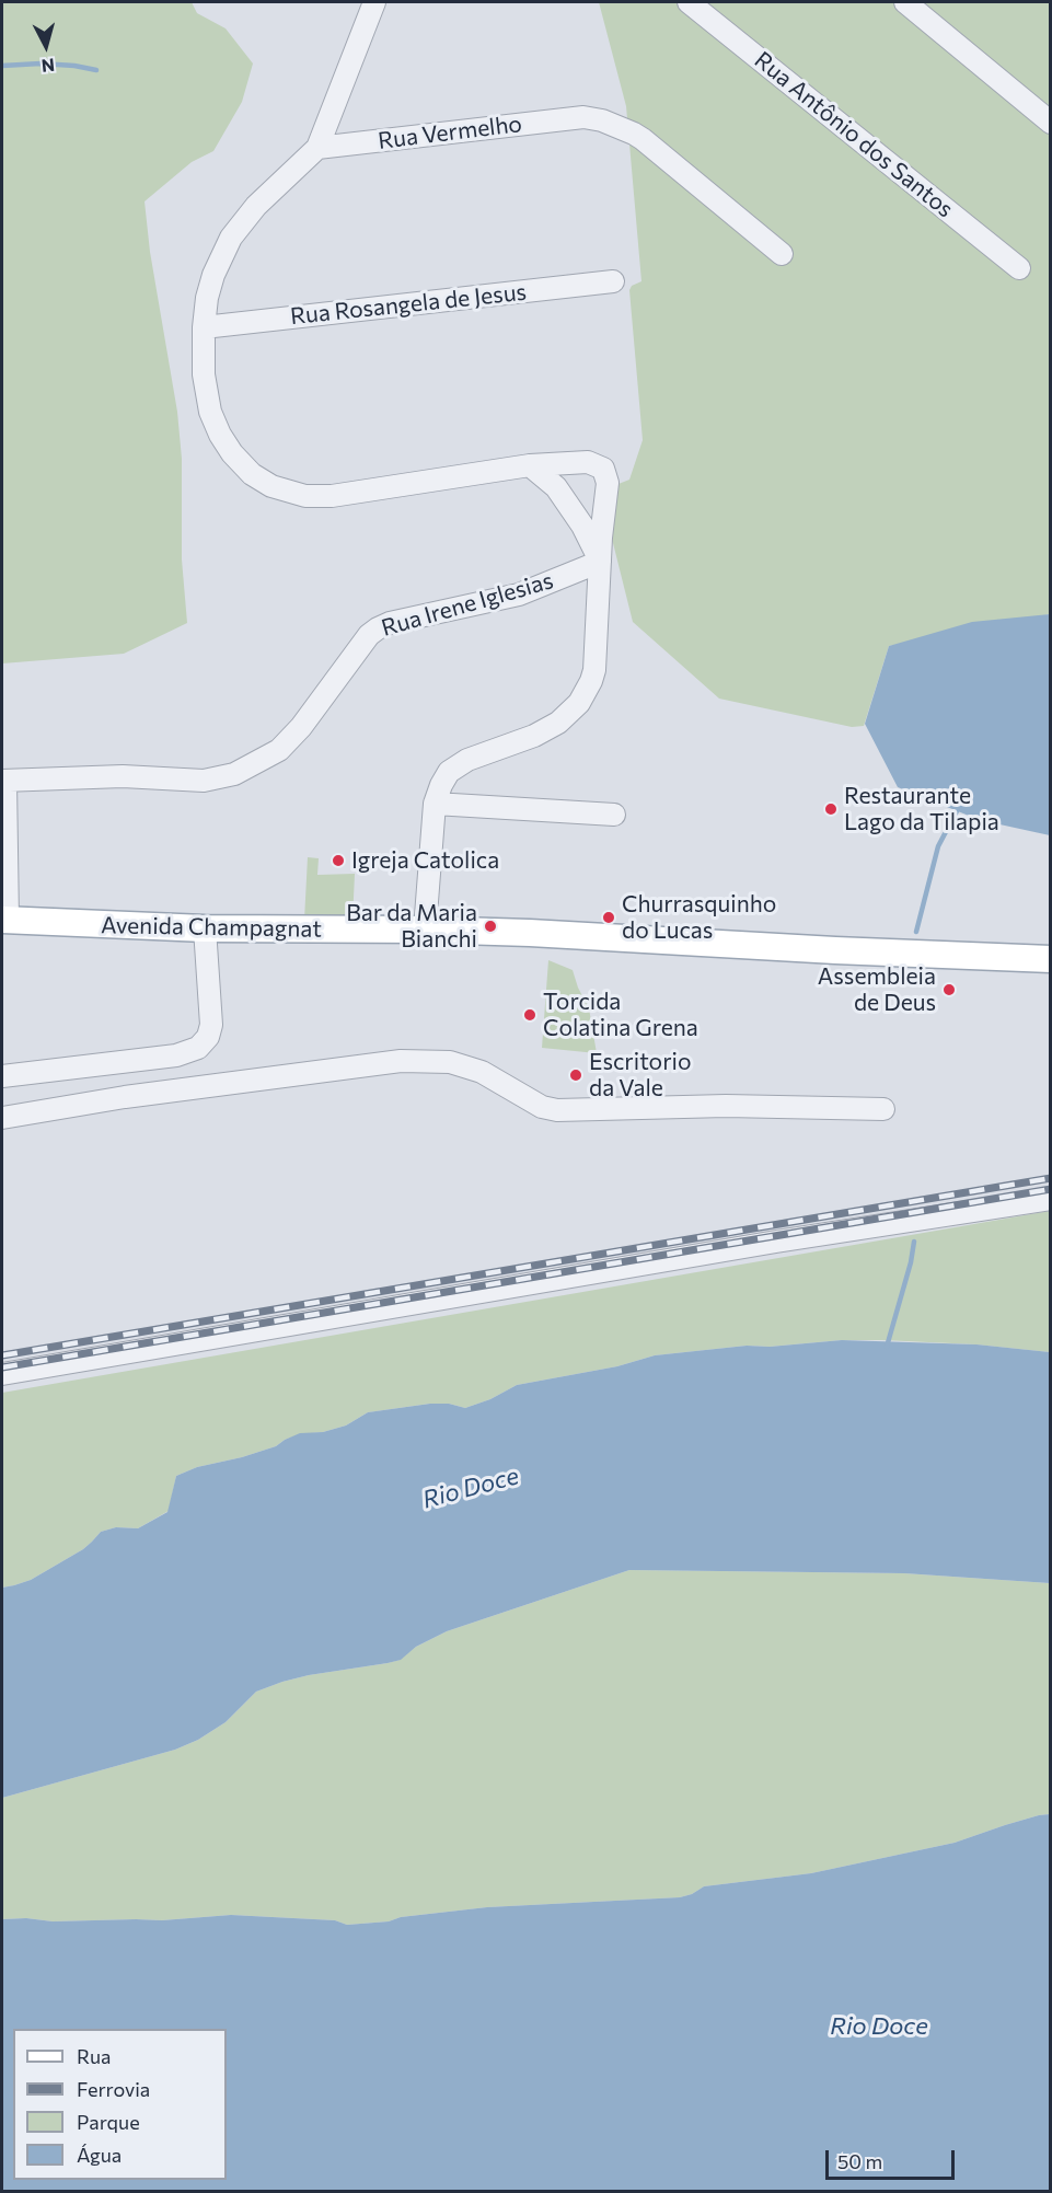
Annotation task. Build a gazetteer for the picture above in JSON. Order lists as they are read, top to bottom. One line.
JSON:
{"streets":{"main road":["Avenida Champagnat"],"street":["Rua Vermelho","Rua Antônio dos Santos","Rua Rosangela de Jesus","Rua Irene Iglesias"]},"water":["Rio Doce"],"places":["Restaurante Lago da Tilapia","Igreja Catolica","Churrasquinho do Lucas","Bar da Maria Bianchi","Assembleia de Deus","Torcida Colatina Grena","Escritorio da Vale"],"legend":["Rua","Ferrovia","Parque","Água"],"scale_bar":"50 m","north":"bottom"}
